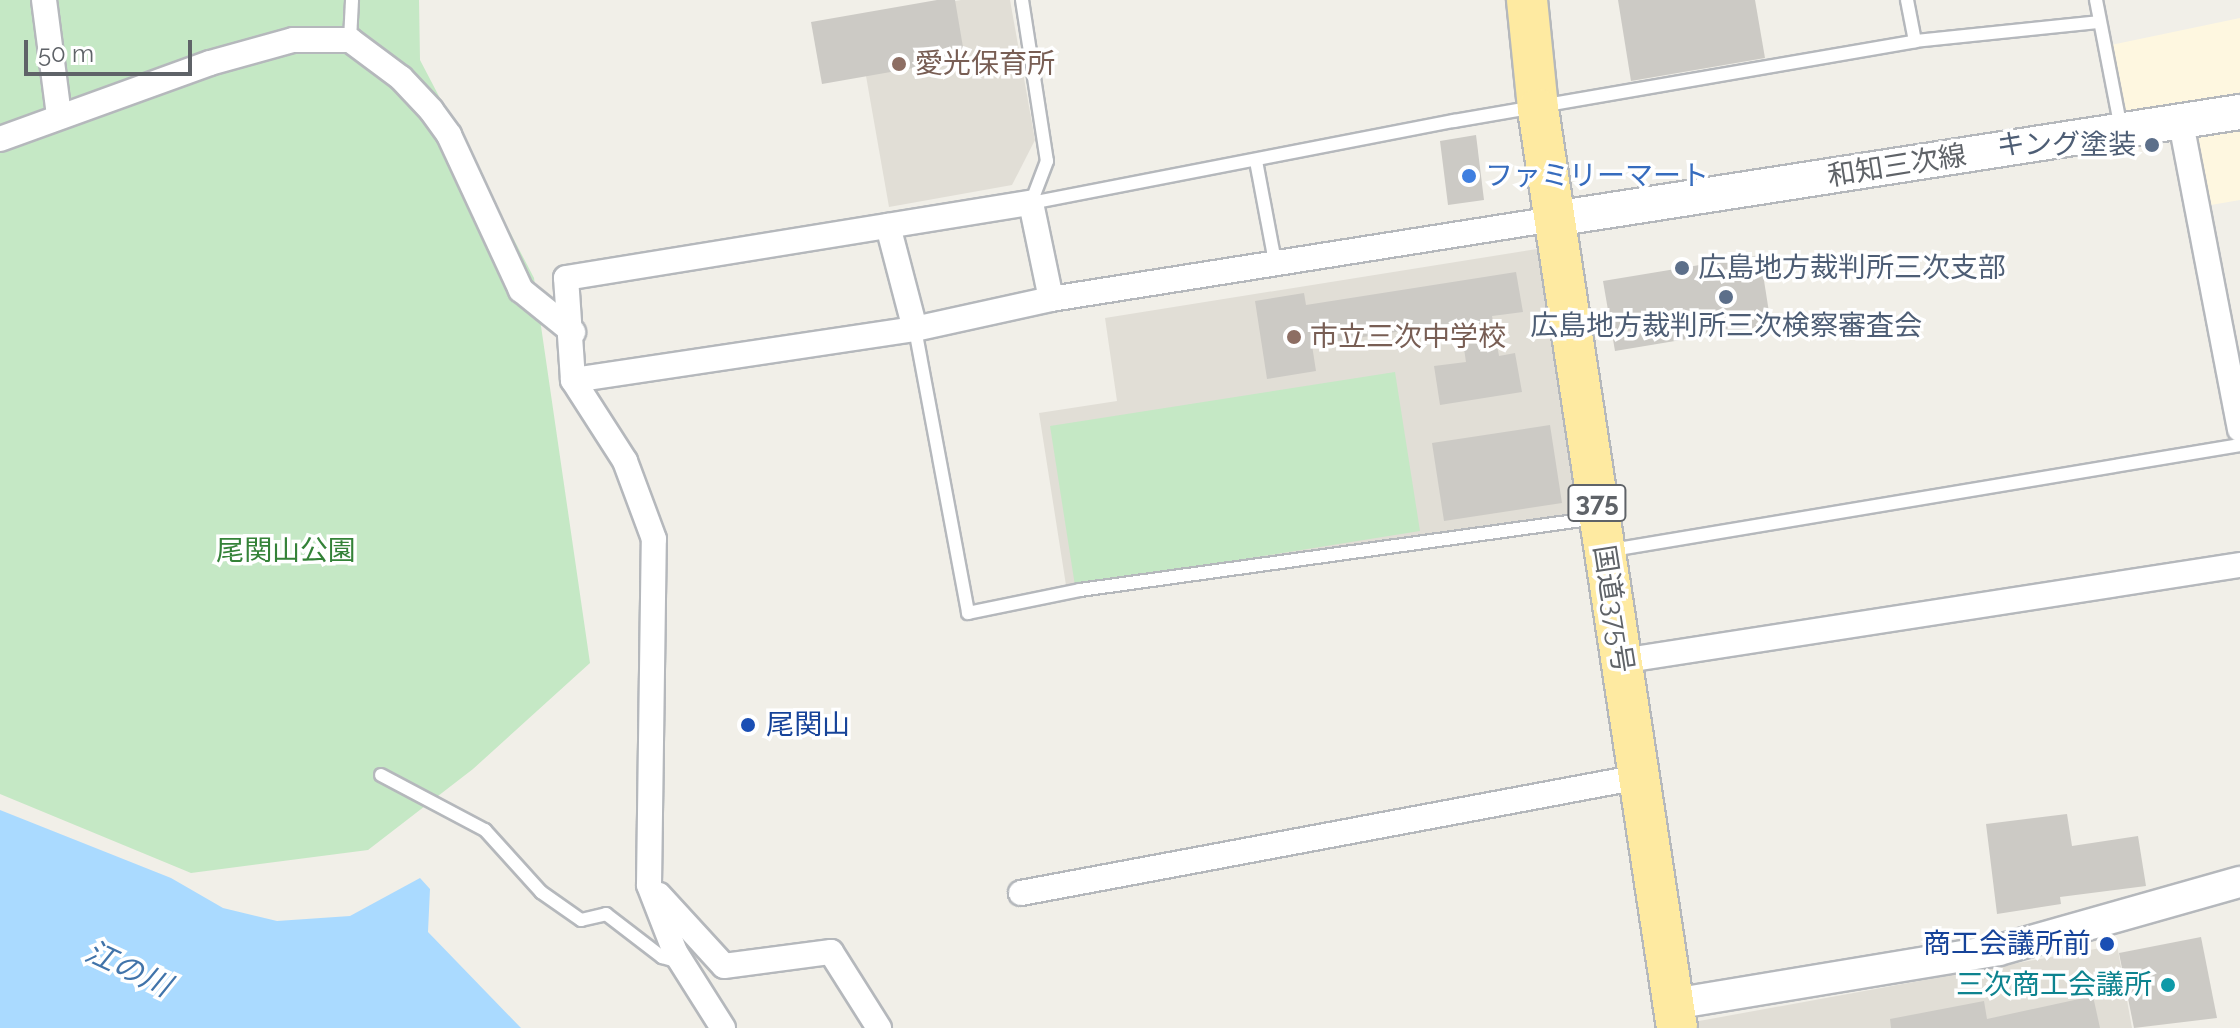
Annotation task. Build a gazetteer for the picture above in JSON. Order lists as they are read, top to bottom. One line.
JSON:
{"streets":{"highway":["375","国道375号"],"main road":["和知三次線"]},"crossings":[["和知三次線","国道375号"]],"water":["江の川"],"parks":["尾関山公園"],"places":["愛光保育所","キング塗装","ファミリーマート","広島地方裁判所三次支部","広島地方裁判所三次検察審査会","市立三次中学校","尾関山","商工会議所前","三次商工会議所"],"scale_bar":"50 m"}
